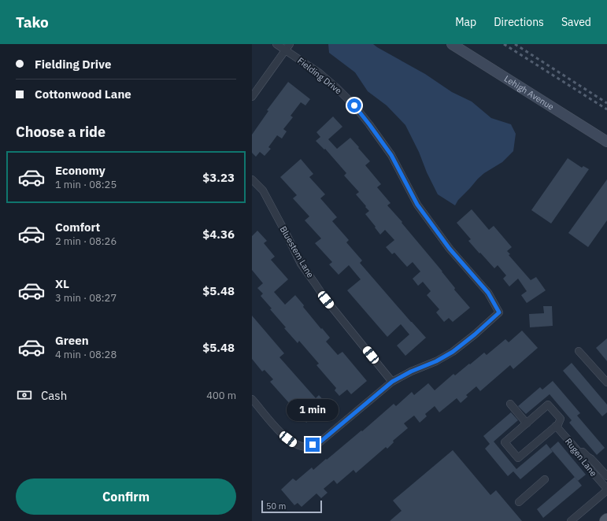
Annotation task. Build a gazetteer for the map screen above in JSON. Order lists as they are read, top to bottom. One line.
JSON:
{"streets":{"street":["Fielding Drive","Lehigh Avenue","Bluestem Lane","Rugen Lane"]},"crossings":[["Fielding Drive","Bluestem Lane"]],"scale_bar":"50 m","page":{"header":"Tako","nav":["Map","Directions","Saved"],"banner":["Fielding Drive","Cottonwood Lane"],"heading":"Choose a ride","list":[{"name":"Economy","note":"1 min · 08:25","value":"$3.23"},{"name":"Comfort","note":"2 min · 08:26","value":"$4.36"},{"name":"XL","note":"3 min · 08:27","value":"$5.48"},{"name":"Green","note":"4 min · 08:28","value":"$5.48"}],"pay":["Cash","400 m"],"bubble":"1 min","buttons":"Confirm","scale":"50 m"}}
